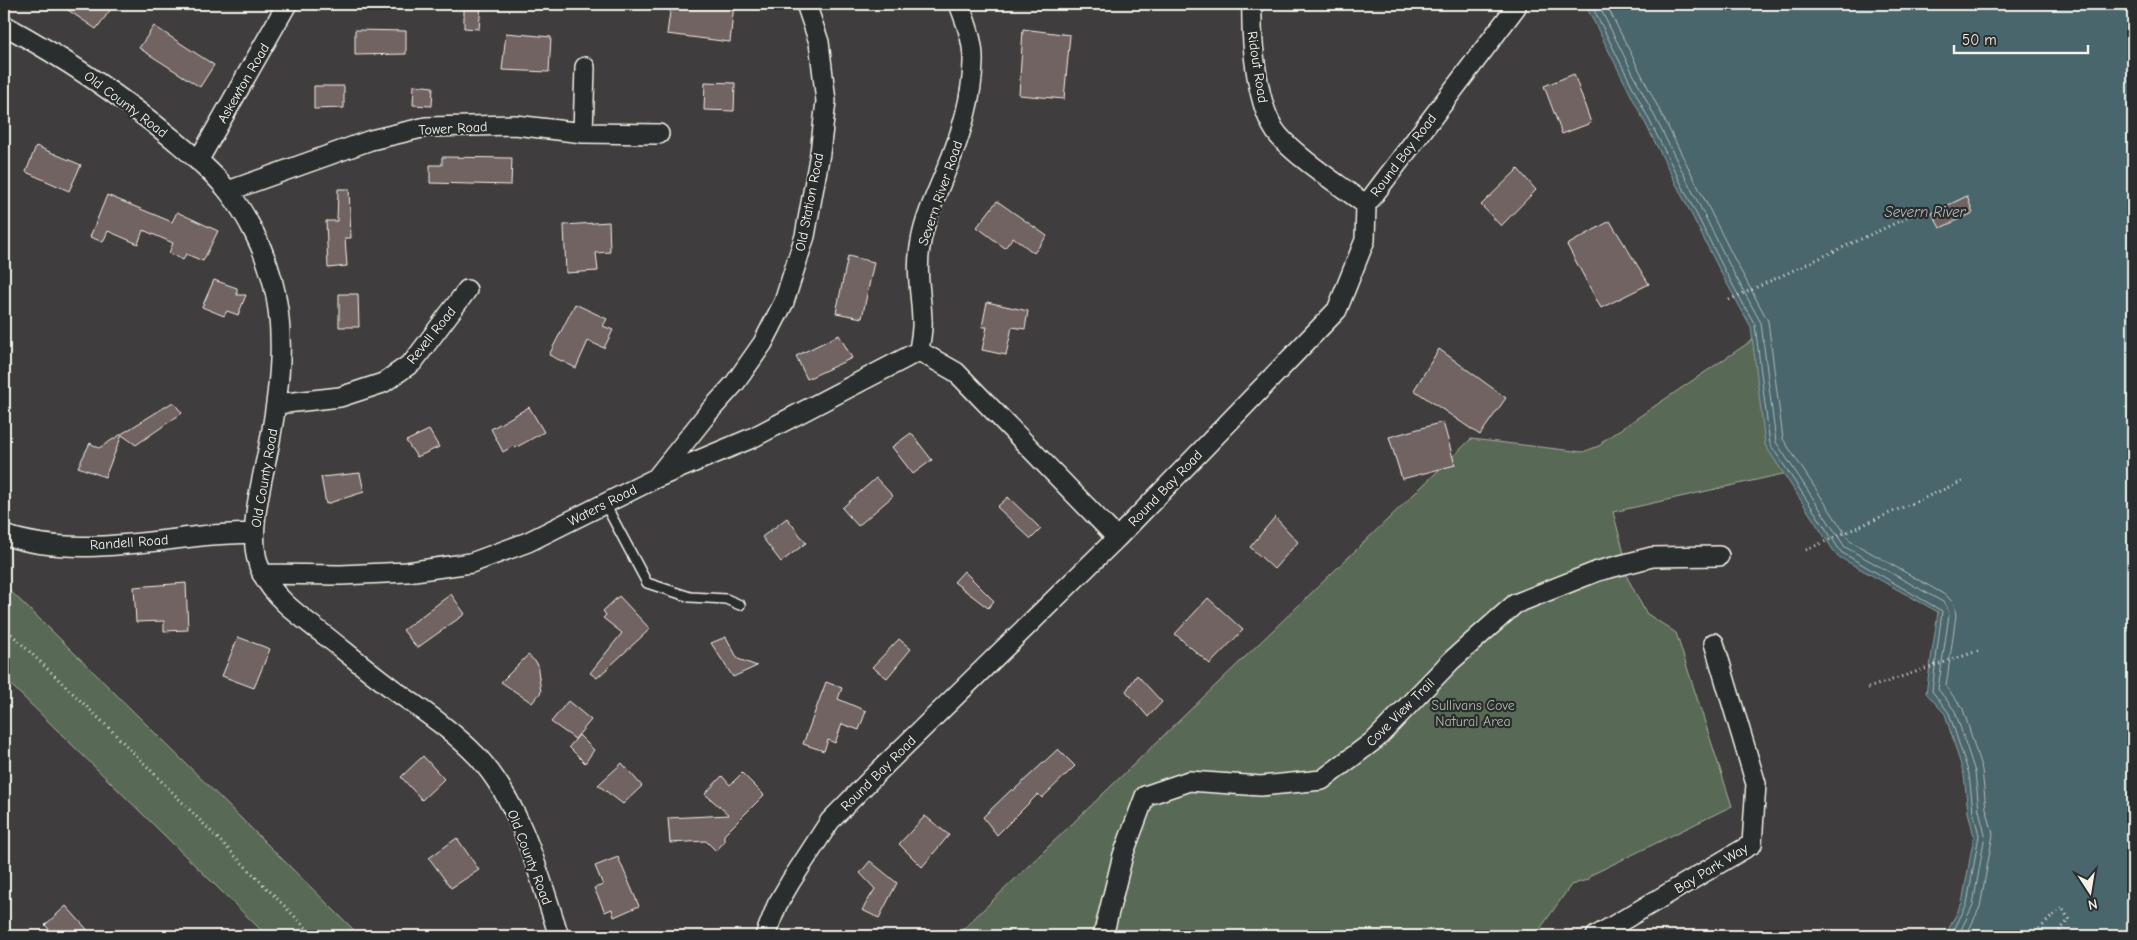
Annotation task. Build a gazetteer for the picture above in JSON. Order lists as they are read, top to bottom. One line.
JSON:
{"streets":{"street":["Ridout Road","Askewton Road","Old County Road","Tower Road","Round Bay Road","Severn River Road","Old Station Road","Revell Road","Waters Road","Randell Road","Cove View Trail","Bay Park Way"]},"crossings":[["Ridout Road","Round Bay Road"],["Askewton Road","Old County Road"],["Old County Road","Tower Road"],["Old County Road","Revell Road"],["Old County Road","Waters Road"],["Old County Road","Randell Road"],["Severn River Road","Waters Road"],["Old Station Road","Waters Road"]],"water":["Severn River"],"parks":["Sullivans Cove Natural Area"],"scale_bar":"50 m","north":"bottom"}
